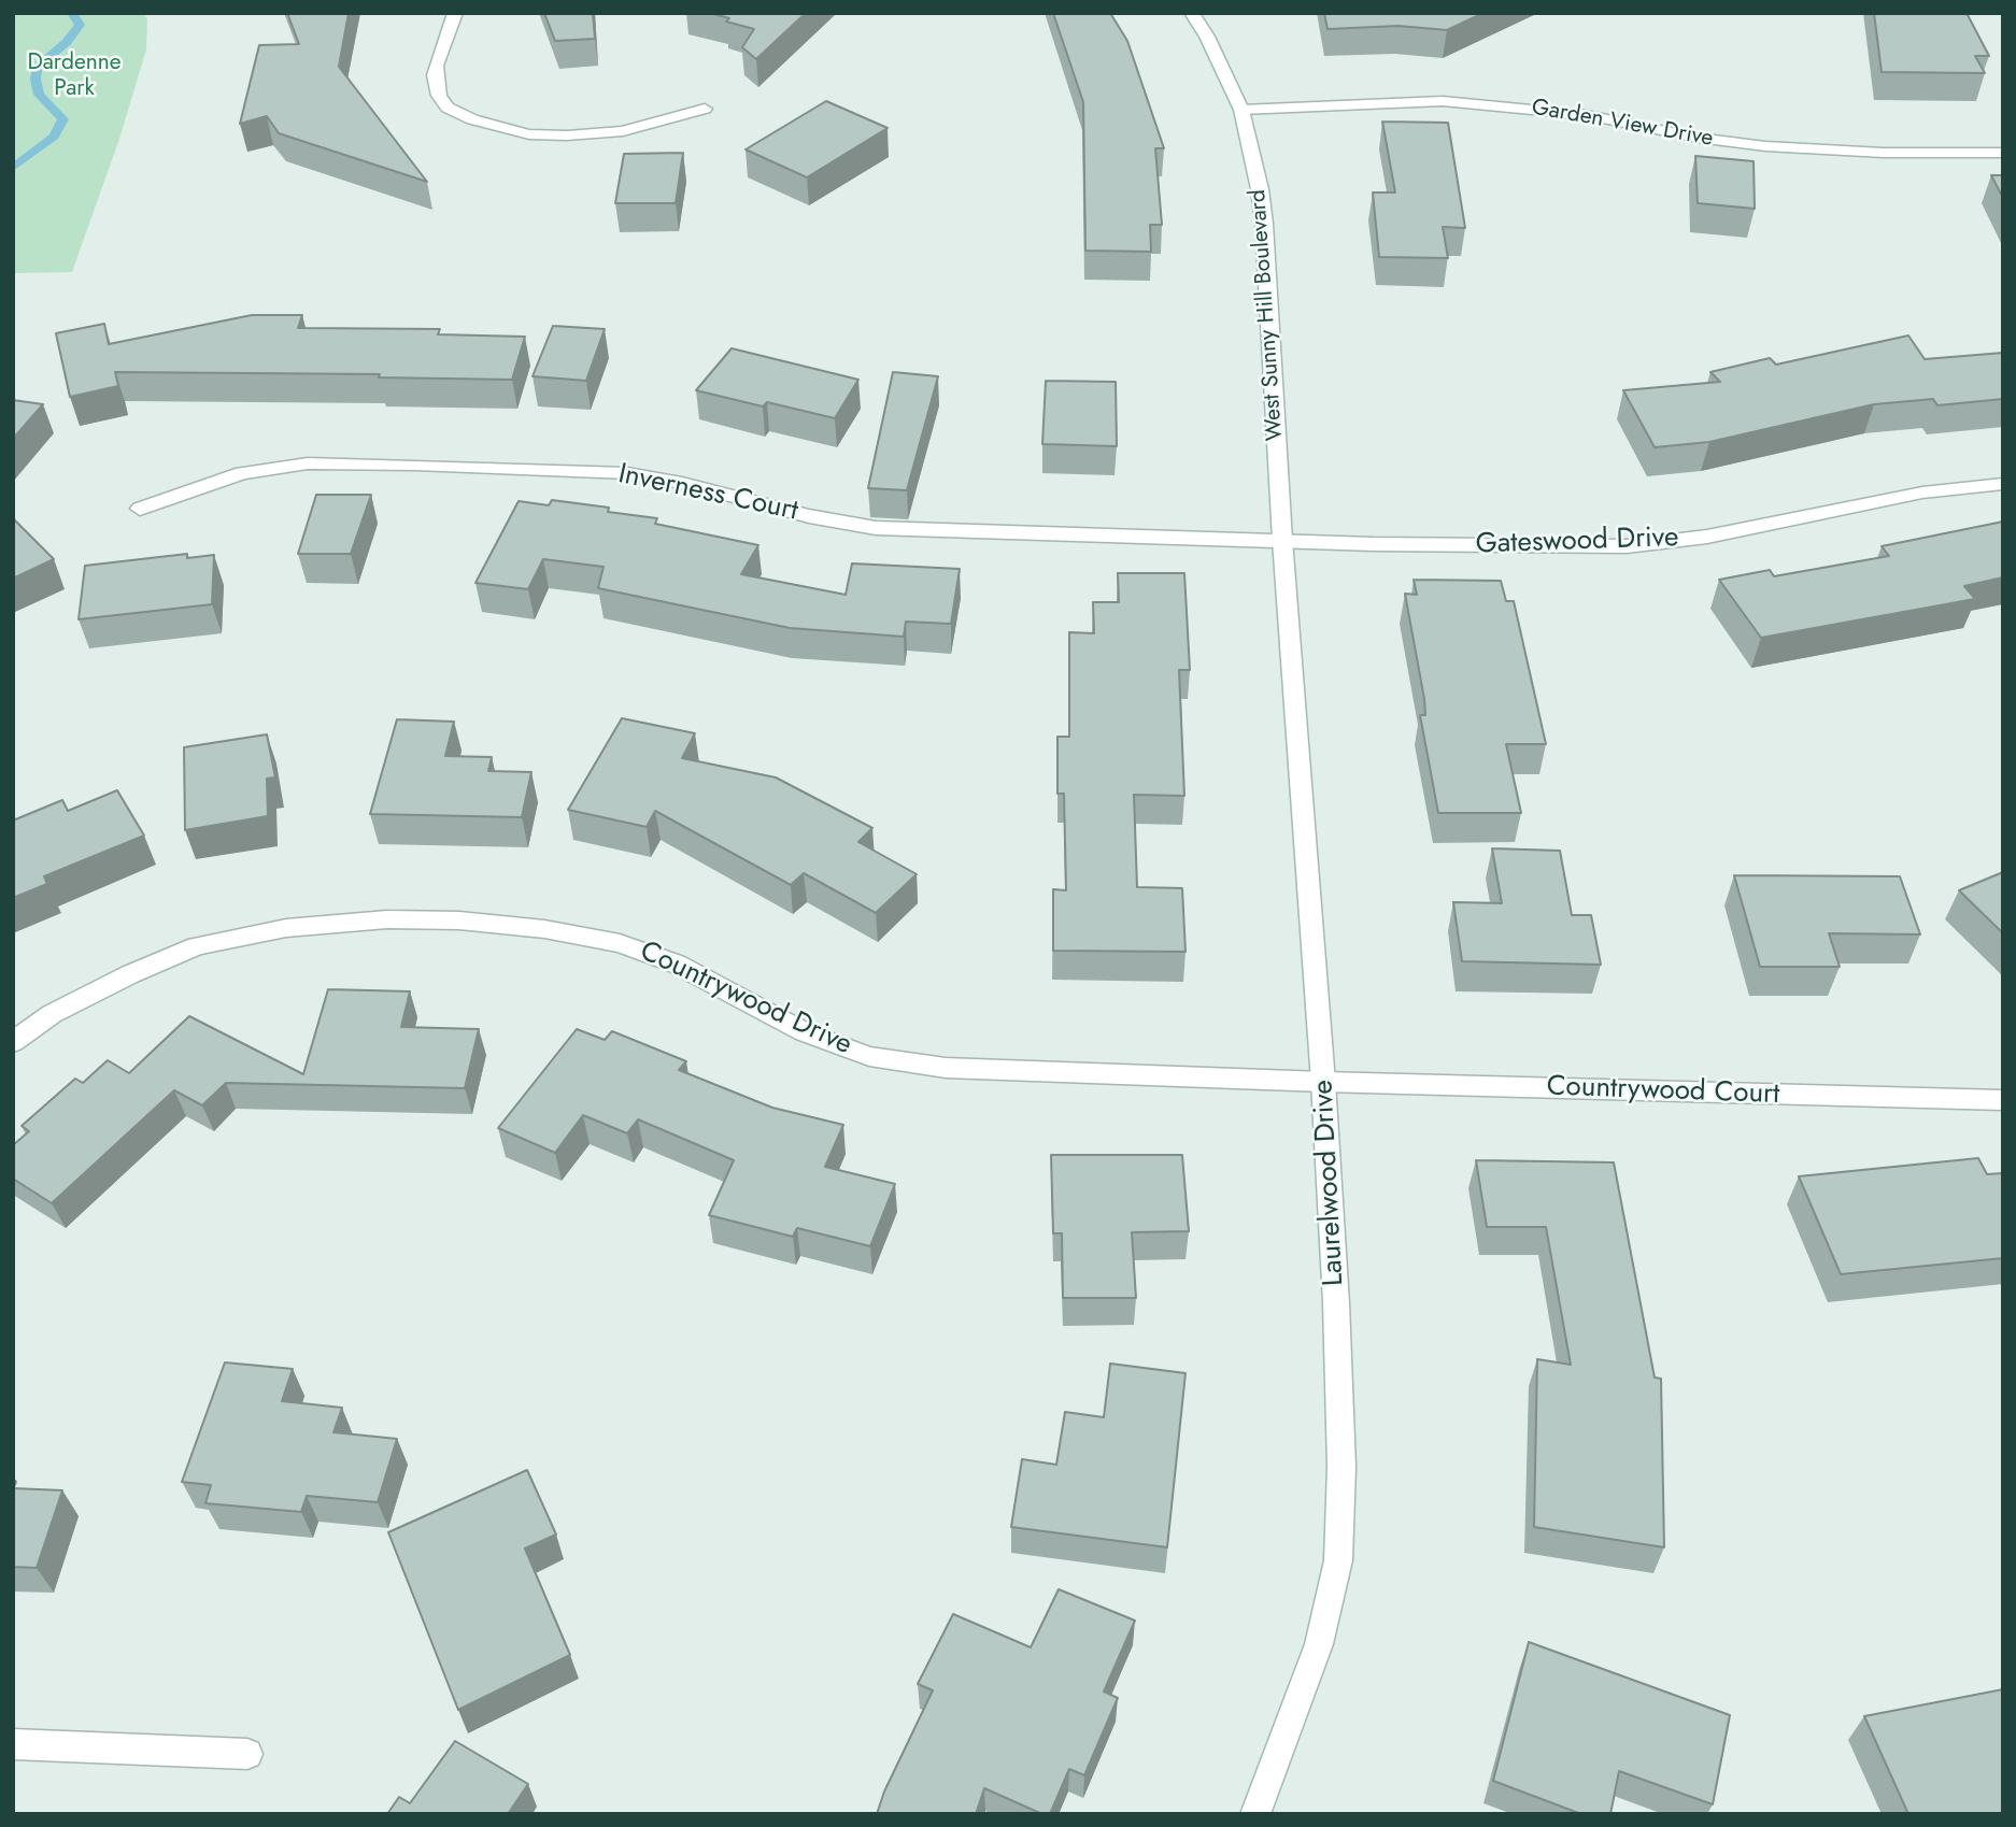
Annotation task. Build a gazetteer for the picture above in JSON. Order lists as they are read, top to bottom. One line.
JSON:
{"streets":{"street":["Garden View Drive","West Sunny Hill Boulevard","Inverness Court","Gateswood Drive","Countrywood Drive","Countrywood Court","Laurelwood Drive"]},"crossings":[["Garden View Drive","West Sunny Hill Boulevard"],["West Sunny Hill Boulevard","Inverness Court"],["West Sunny Hill Boulevard","Gateswood Drive"],["West Sunny Hill Boulevard","Laurelwood Drive"],["Inverness Court","Gateswood Drive"],["Inverness Court","Laurelwood Drive"],["Gateswood Drive","Laurelwood Drive"],["Countrywood Drive","Countrywood Court"],["Countrywood Drive","Laurelwood Drive"],["Countrywood Court","Laurelwood Drive"]],"parks":["Dardenne Park"]}
